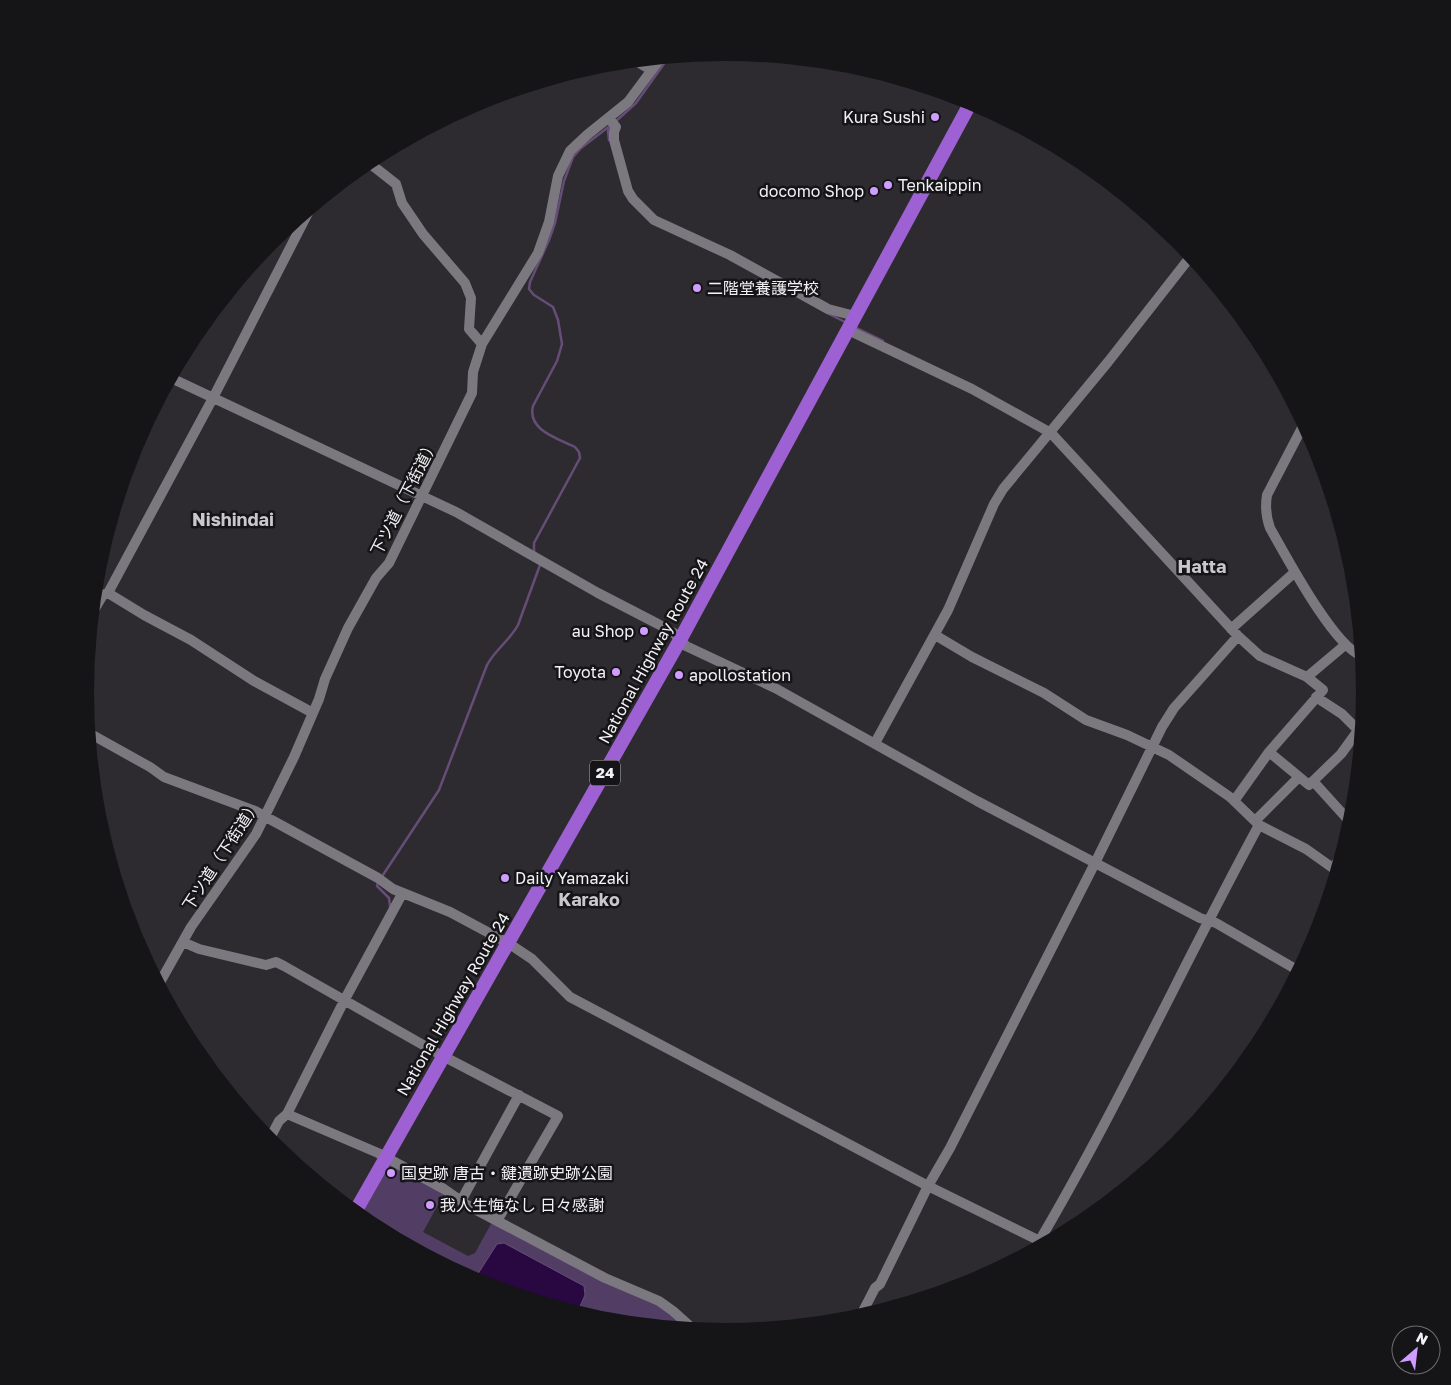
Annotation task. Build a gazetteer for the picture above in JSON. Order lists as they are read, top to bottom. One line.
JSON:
{"streets":{"highway":["National Highway Route 24","24"],"street":["下ツ道（下街道）"]},"districts":["Nishindai","Hatta","Karako"],"places":["Kura Sushi","Tenkaippin","docomo Shop","二階堂養護学校","au Shop","Toyota","apollostation","Daily Yamazaki","国史跡 唐古・鍵遺跡史跡公園","我人生悔なし 日々感謝"],"north":"top right"}
